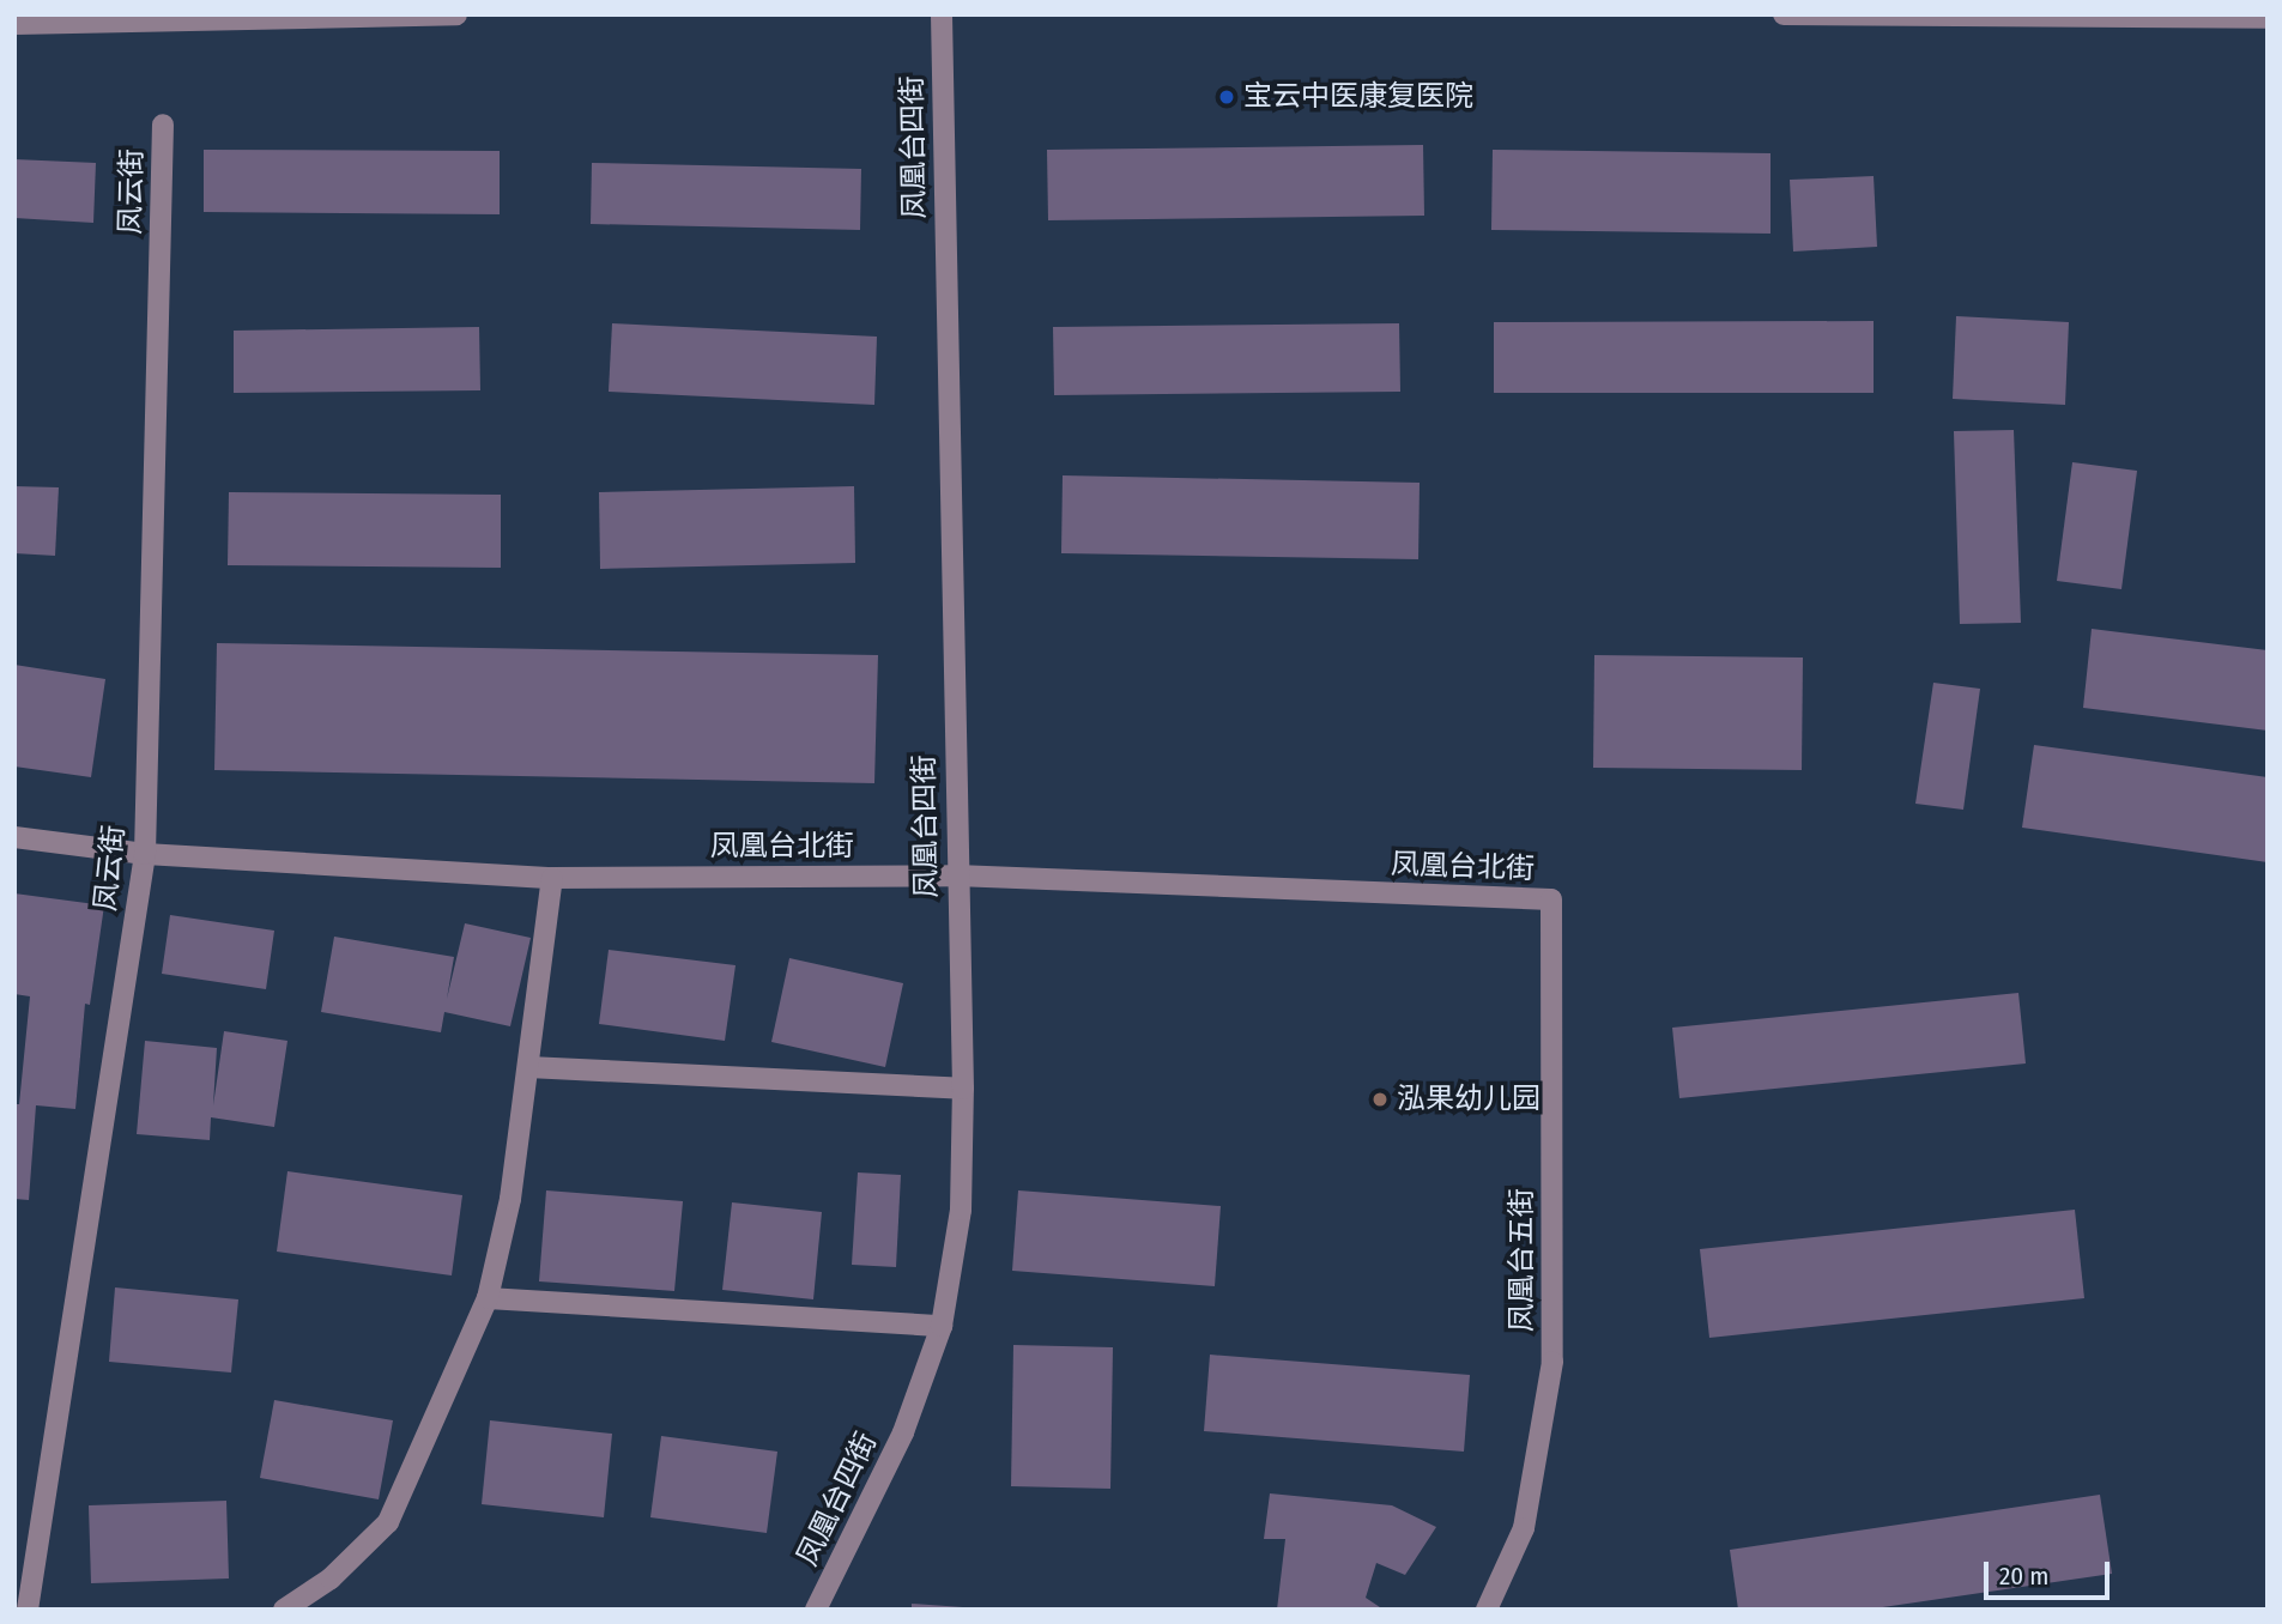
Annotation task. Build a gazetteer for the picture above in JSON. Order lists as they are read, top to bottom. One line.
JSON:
{"streets":{"street":["凤凰台四街","凤云街","凤凰台北街","凤凰台五街"]},"crossings":[["凤凰台四街","凤凰台北街"],["凤云街","凤凰台北街"],["凤凰台北街","凤凰台五街"]],"places":["宝云中医康复医院","泓果幼儿园"],"scale_bar":"20 m"}
